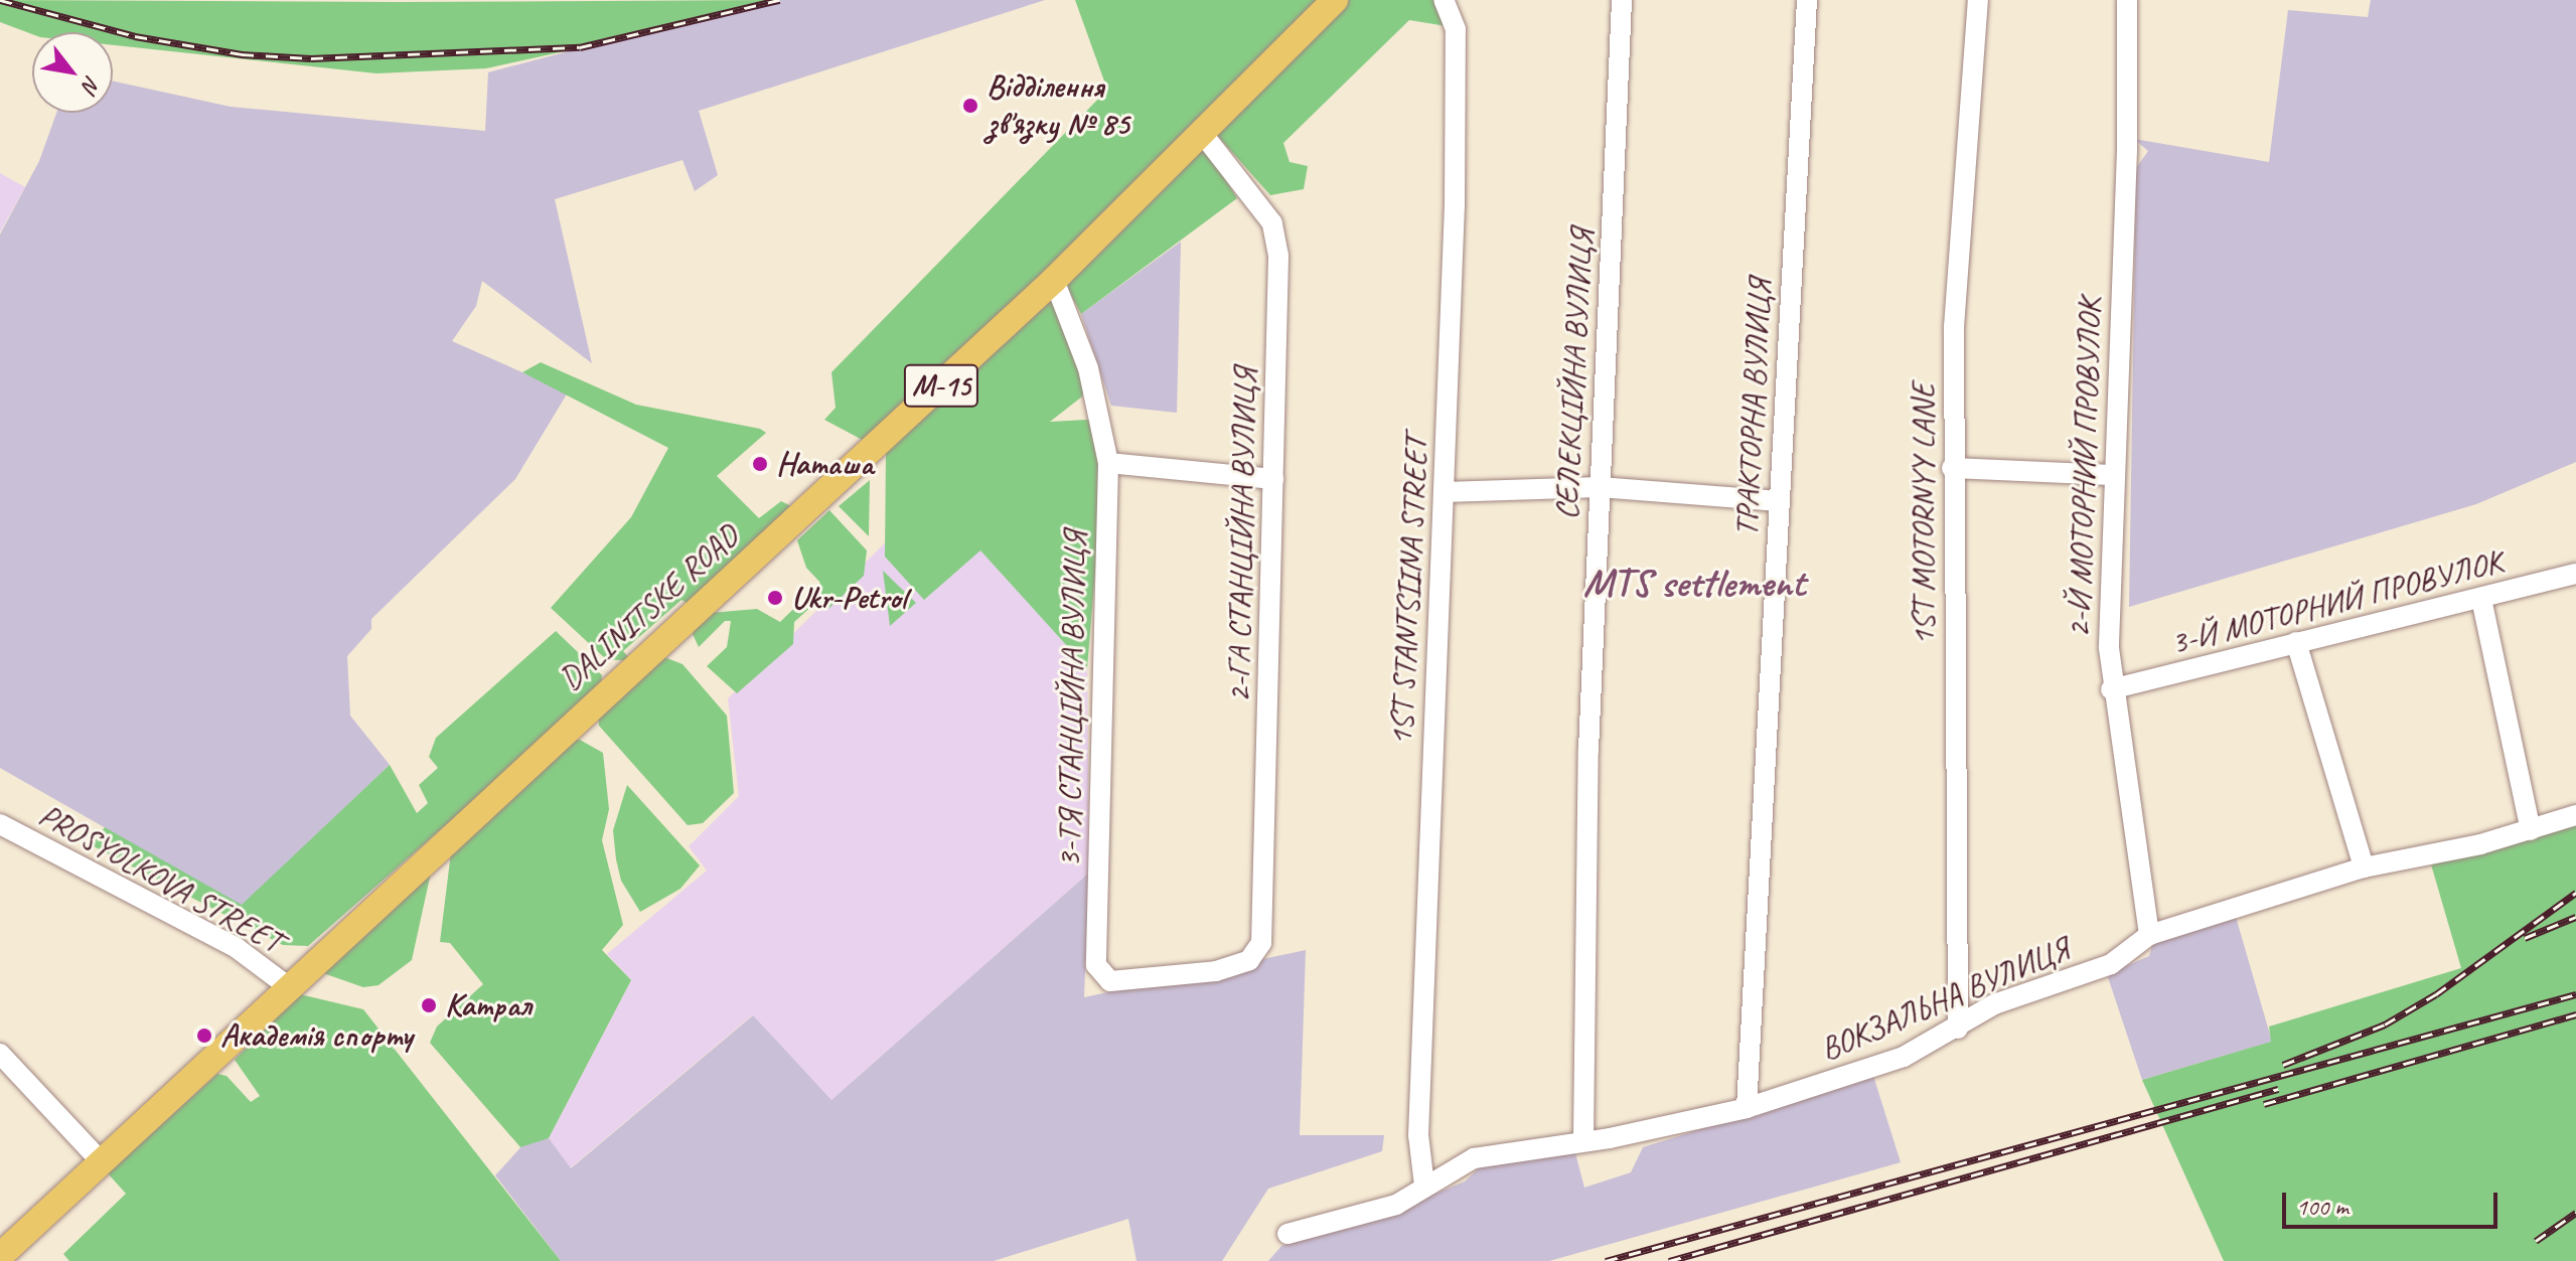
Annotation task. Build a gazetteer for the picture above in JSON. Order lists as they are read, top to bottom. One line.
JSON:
{"streets":{"main road":["М-15","DALINITSKE ROAD"],"street":["СЕЛЕКЦІЙНА ВУЛИЦЯ","ТРАКТОРНА ВУЛИЦЯ","2-Й МОТОРНИЙ ПРОВУЛОК","1ST MOTORNYY LANE","2-ГА СТАНЦІЙНА ВУЛИЦЯ","1ST STANTSIINA STREET","3-Й МОТОРНИЙ ПРОВУЛОК","3-ТЯ СТАНЦІЙНА ВУЛИЦЯ","PROSYOLKOVA STREET","ВОКЗАЛЬНА ВУЛИЦЯ"]},"crossings":[["СЕЛЕКЦІЙНА ВУЛИЦЯ","ВОКЗАЛЬНА ВУЛИЦЯ"],["ТРАКТОРНА ВУЛИЦЯ","ВОКЗАЛЬНА ВУЛИЦЯ"],["2-Й МОТОРНИЙ ПРОВУЛОК","3-Й МОТОРНИЙ ПРОВУЛОК"],["2-Й МОТОРНИЙ ПРОВУЛОК","ВОКЗАЛЬНА ВУЛИЦЯ"],["1ST MOTORNYY LANE","ВОКЗАЛЬНА ВУЛИЦЯ"],["2-ГА СТАНЦІЙНА ВУЛИЦЯ","DALINITSKE ROAD"],["2-ГА СТАНЦІЙНА ВУЛИЦЯ","3-ТЯ СТАНЦІЙНА ВУЛИЦЯ"],["1ST STANTSIINA STREET","ВОКЗАЛЬНА ВУЛИЦЯ"],["DALINITSKE ROAD","3-ТЯ СТАНЦІЙНА ВУЛИЦЯ"],["DALINITSKE ROAD","PROSYOLKOVA STREET"]],"districts":["MTS settlement"],"places":["Відділення зв'язку № 85","Наташа","Ukr-Petrol","Катрал","Академія спорту"],"scale_bar":"100 m","north":"bottom right"}
